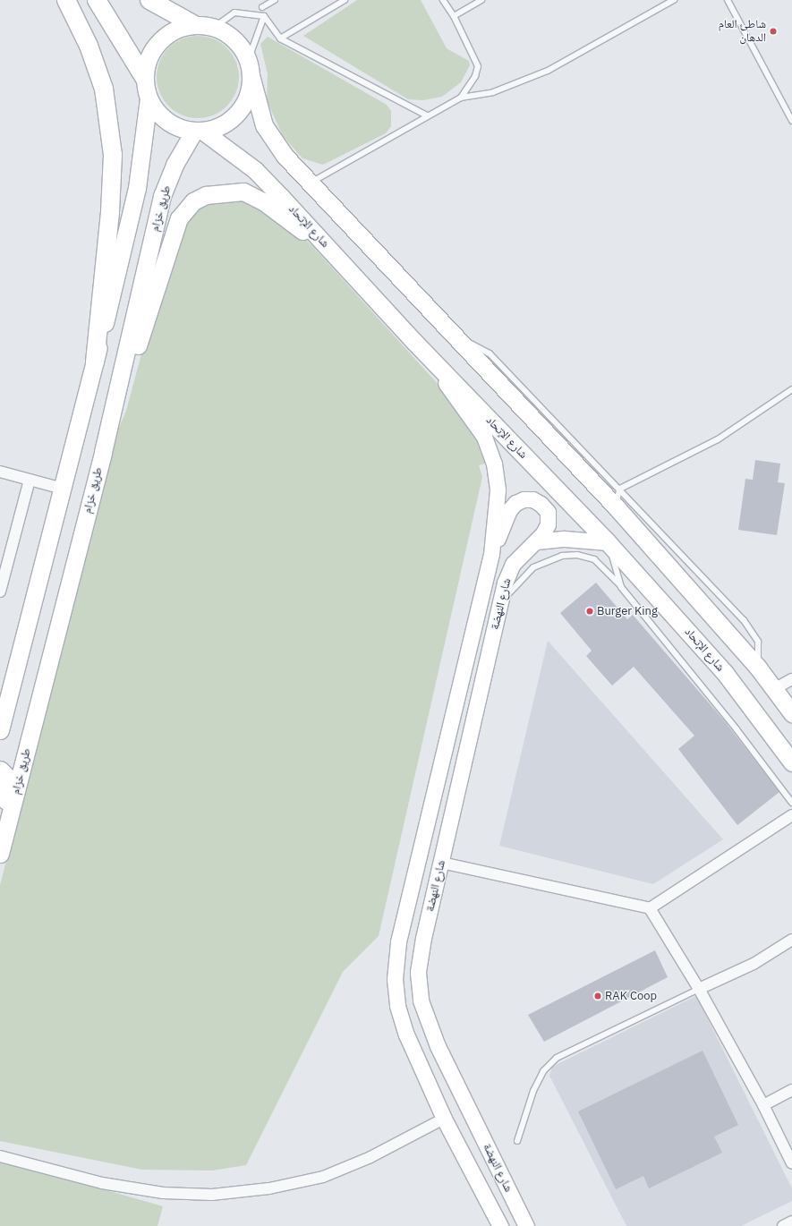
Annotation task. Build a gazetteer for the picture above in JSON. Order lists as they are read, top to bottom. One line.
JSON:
{"streets":{"main road":["طريق خزام","شارع الإتحاد","شارع النهضة"]},"crossings":[["طريق خزام","شارع الإتحاد"]],"places":["شاطئ العام الدهان","Burger King","RAK Coop"]}
